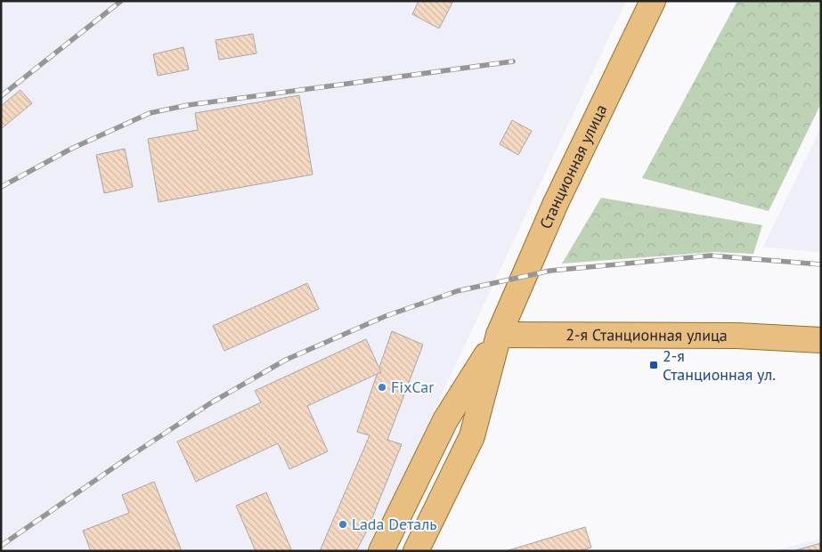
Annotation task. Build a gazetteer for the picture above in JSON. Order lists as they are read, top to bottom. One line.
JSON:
{"streets":{"main road":["Станционная улица","2-я Станционная улица"]},"crossings":[["Станционная улица","2-я Станционная улица"]],"places":{"transit":["2-я Станционная ул."],"other":["FixCar","Lada Dеталь"]}}
